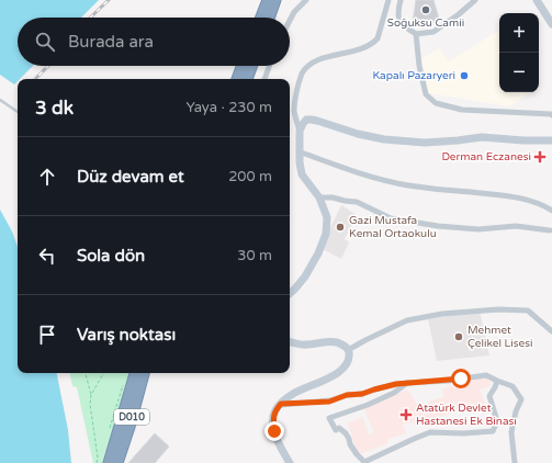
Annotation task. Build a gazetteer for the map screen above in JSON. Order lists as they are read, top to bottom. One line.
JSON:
{"streets":{"highway":["D010"]},"places":{"other":["Soğuksu Camii","Kapalı Pazaryeri","Gazi Mustafa Kemal Ortaokulu","Mehmet Çelikel Lisesi"],"health":["Derman Eczanesi","Atatürk Devlet Hastanesi Ek Binası"]},"page":{"map_buttons":["+","−"],"search":"Burada ara","heading":["3 dk","Yaya · 230 m"],"list":[["Düz devam et","200 m"],["Sola dön","30 m"],"Varış noktası"]}}
